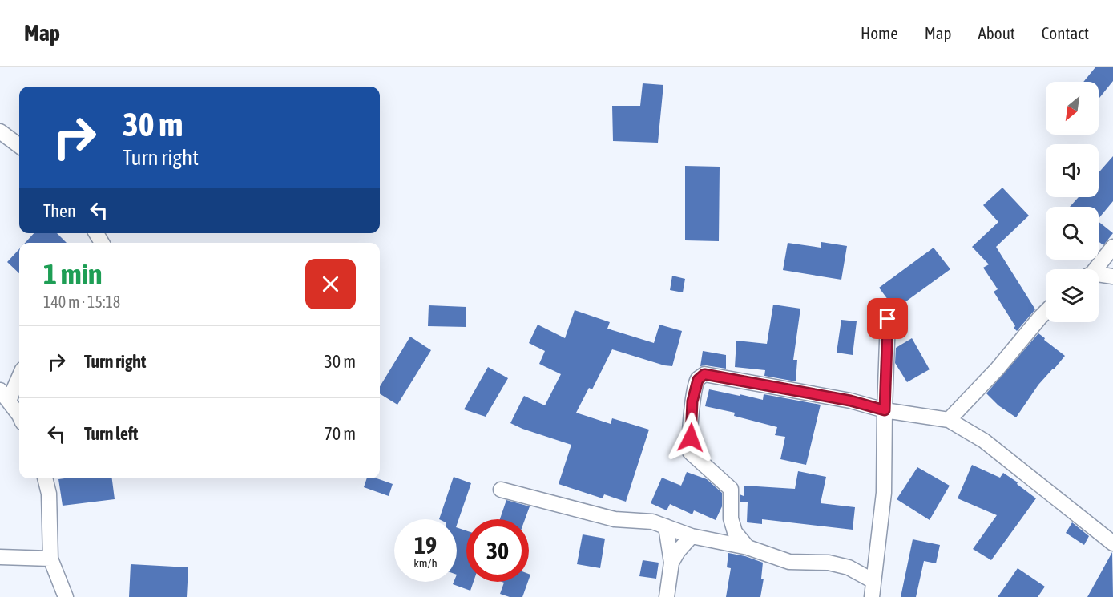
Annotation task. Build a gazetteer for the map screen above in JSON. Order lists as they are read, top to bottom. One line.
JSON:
{"north":"bottom left","page":{"header":"Map","nav":["Home","Map","About","Contact"],"turn":["30 m","Turn right"],"then":"Then","heading":["1 min","140 m · 15:18"],"list":[{"name":"Turn right","value":"30 m"},{"name":"Turn left","value":"70 m"}],"speed":"19 km/h","limit":"30"}}
